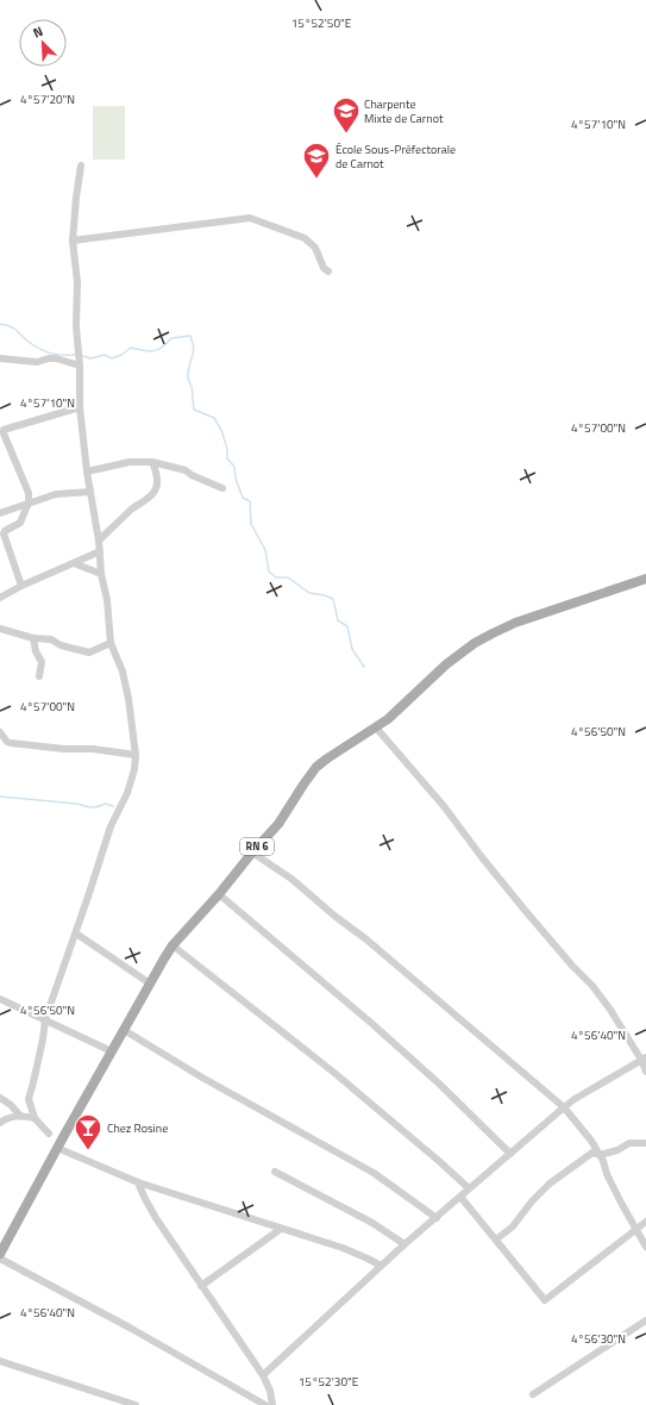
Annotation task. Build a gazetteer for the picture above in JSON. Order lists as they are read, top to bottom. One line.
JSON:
{"streets":{"main road":["RN 6"]},"places":{"school or university":["Charpente Mixte de Carnot","École Sous-Préfectorale de Carnot"],"bar":["Chez Rosine"]},"north":"top left","coordinates":["15°52'50\"E","4°57'20\"N","4°57'10\"N","4°57'00\"N","4°56'50\"N","4°56'40\"N","4°56'30\"N","15°52'30\"E"]}
